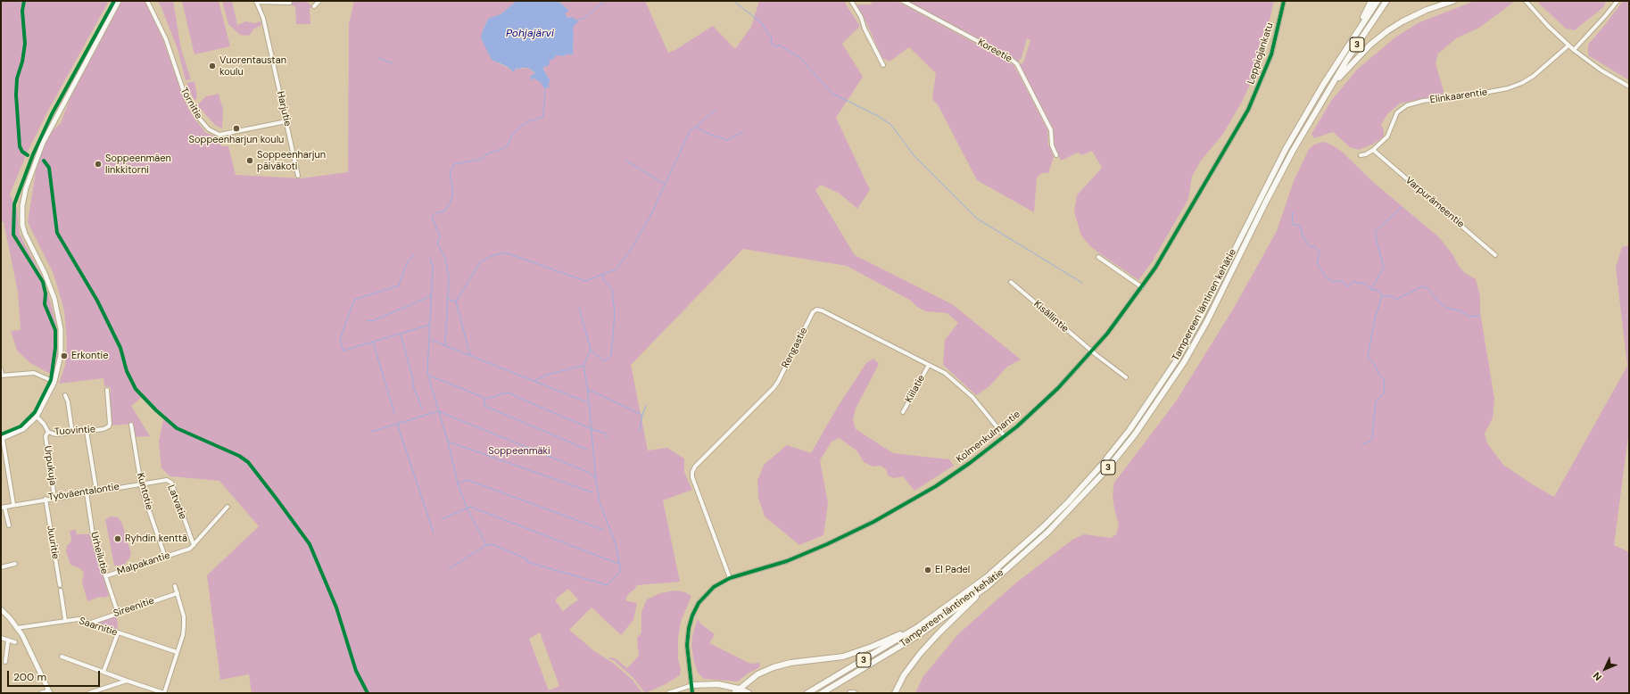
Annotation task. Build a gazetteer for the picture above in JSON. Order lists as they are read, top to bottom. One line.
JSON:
{"streets":{"highway":["3","Tampereen läntinen kehätie"],"street":["Koreetie","Leppiojankatu","Elinkaarentie","Tornitie","Harjutie","Varpurämeentie","Kisällintie","Rengastie","Kiilatie","Tuovintie","Kolmenkulmantie","Urpukuja","Kuntotie","Työväentalontie","Latvatie","Juuritie","Urheilutie","Malpakantie","Sireenitie","Saarnitie"]},"crossings":[["Leppiojankatu","Kolmenkulmantie"],["Elinkaarentie","Varpurämeentie"],["Tornitie","Harjutie"],["Kisällintie","Kolmenkulmantie"],["Rengastie","Kiilatie"],["Rengastie","Kolmenkulmantie"],["Tuovintie","Urpukuja"],["Urpukuja","Työväentalontie"],["Kuntotie","Työväentalontie"],["Kuntotie","Malpakantie"],["Työväentalontie","Latvatie"],["Työväentalontie","Juuritie"],["Työväentalontie","Urheilutie"],["Latvatie","Malpakantie"],["Urheilutie","Malpakantie"],["Urheilutie","Sireenitie"],["Sireenitie","Saarnitie"]],"water":["Pohjajärvi"],"parks":["Soppeenmäki"],"places":["Vuorentaustan koulu","Soppeenharjun koulu","Soppeenharjun päiväkoti","Soppeenmäen linkkitorni","Erkontie","Ryhdin kenttä","El Padel"],"scale_bar":"200 m","north":"bottom left"}
